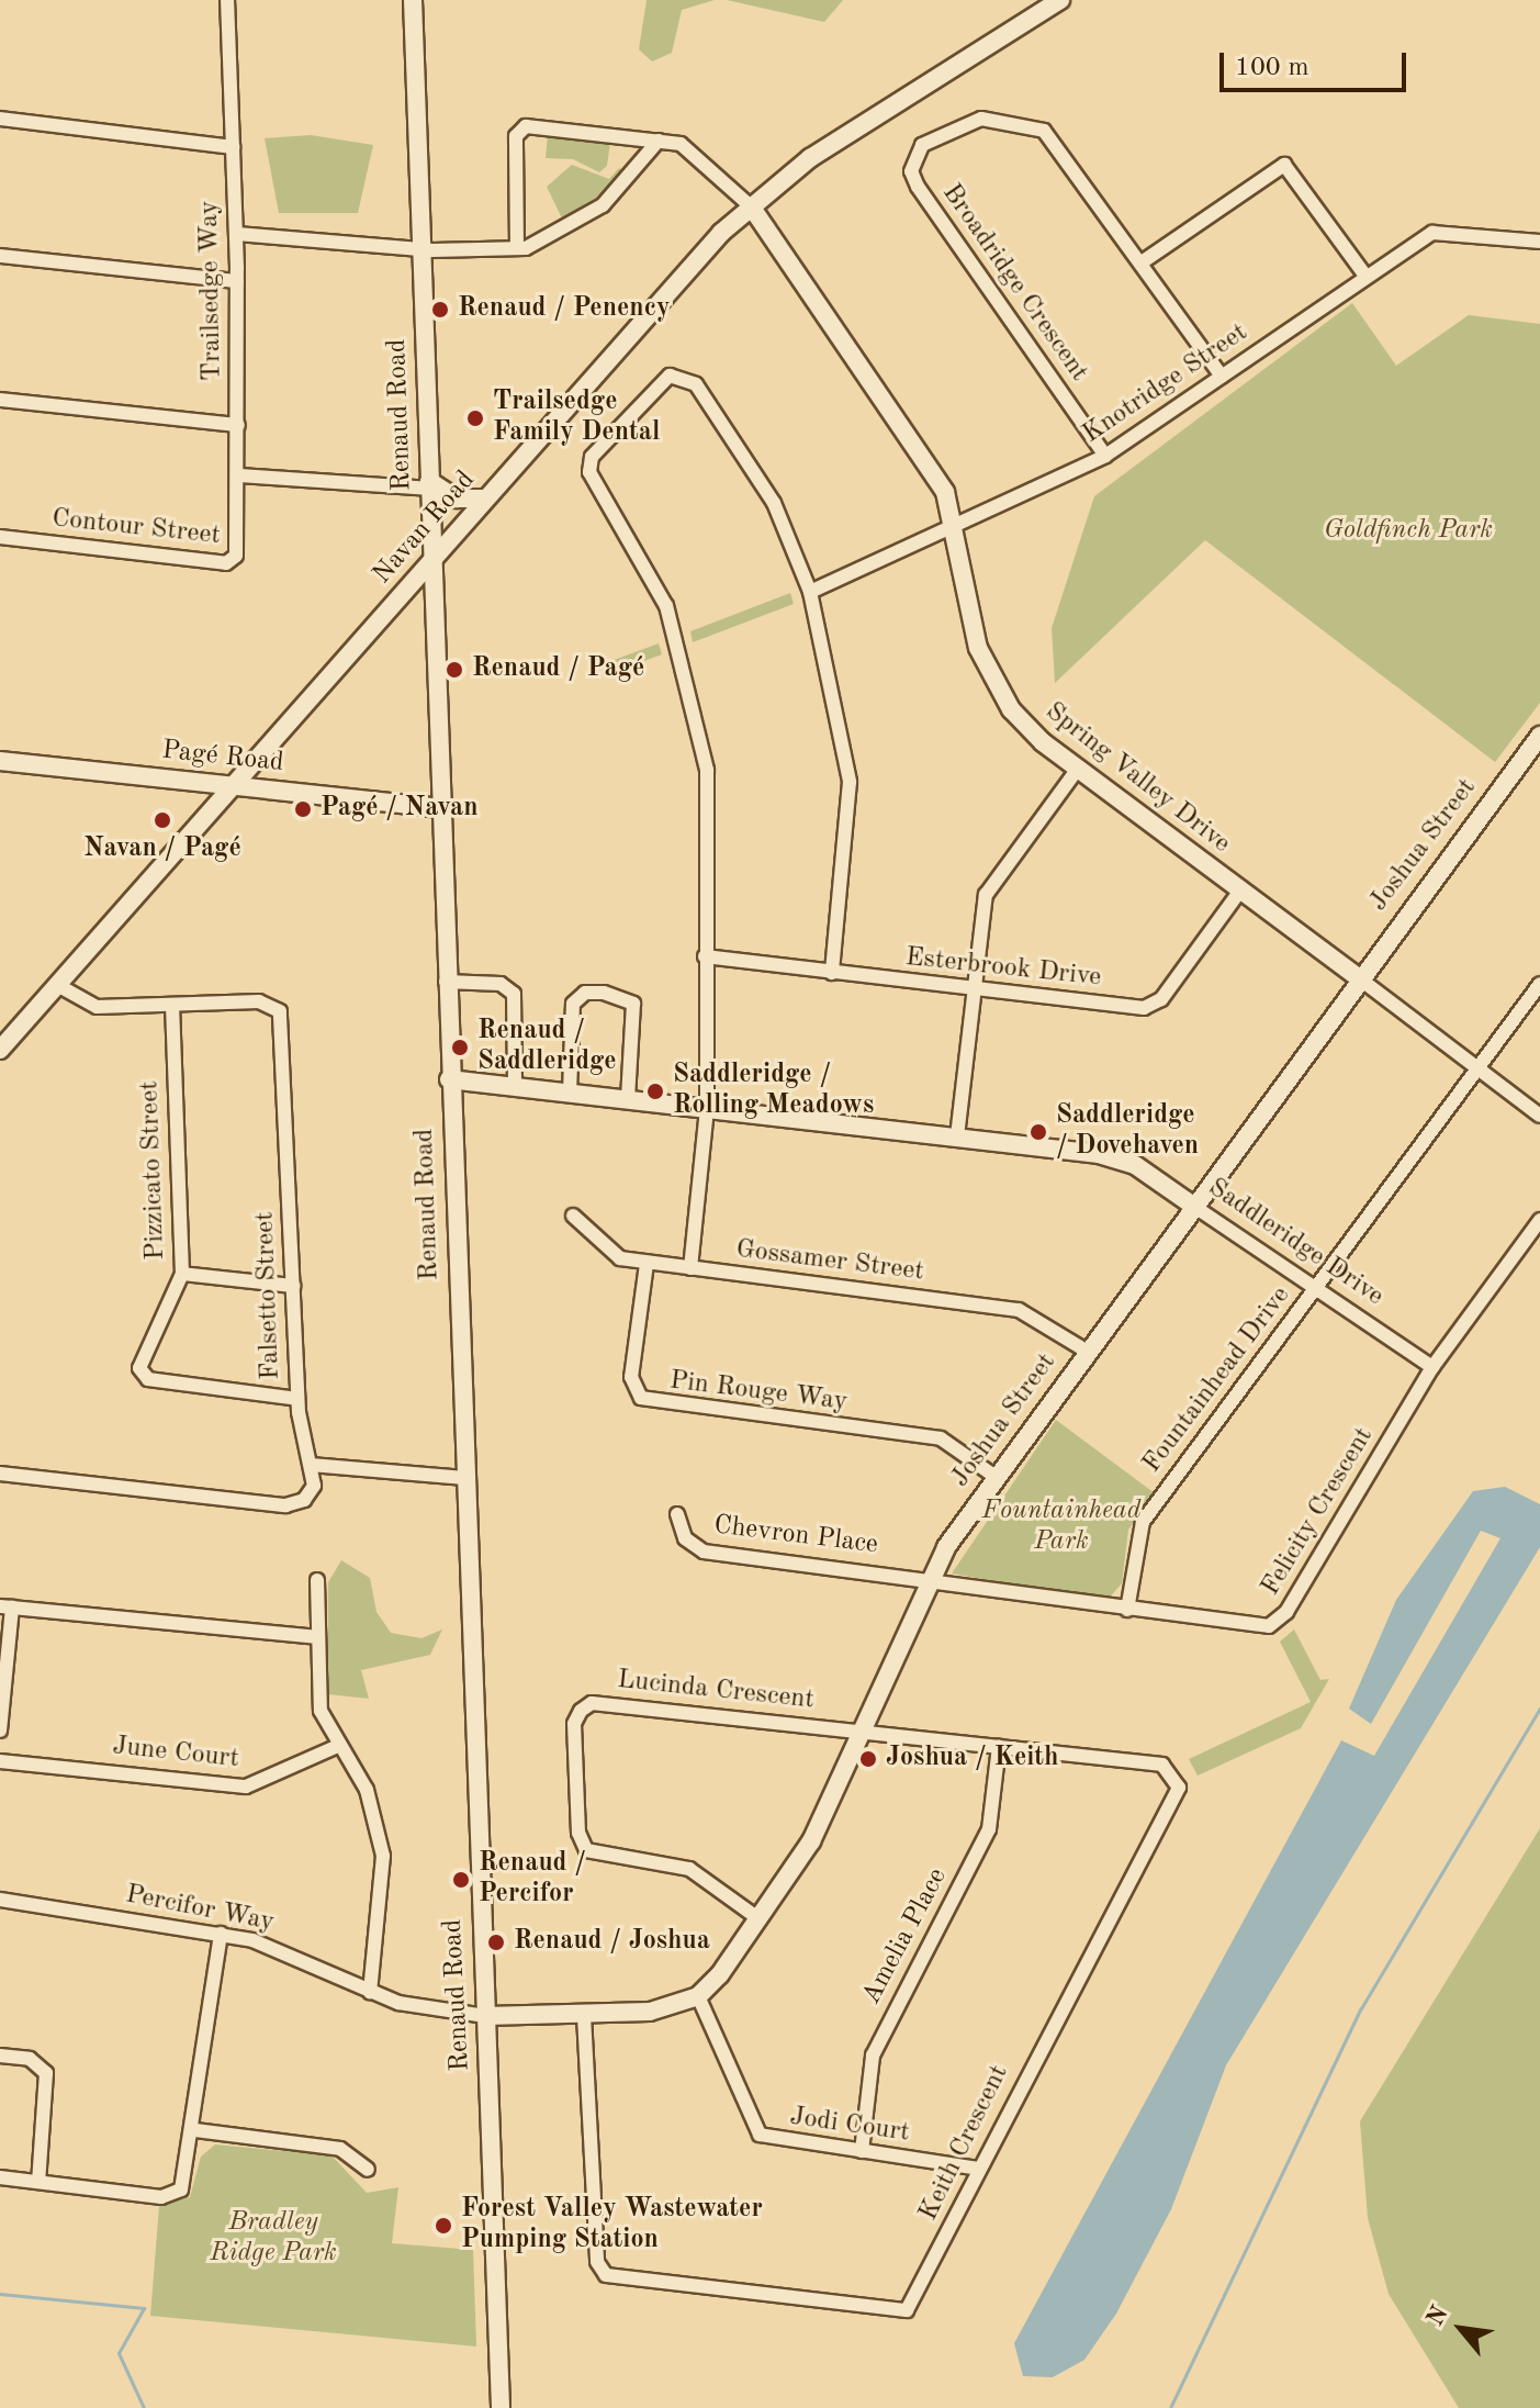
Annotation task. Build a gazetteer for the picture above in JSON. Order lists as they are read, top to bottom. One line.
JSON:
{"streets":{"street":["Broadridge Crescent","Trailsedge Way","Knotridge Street","Renaud Road","Contour Street","Navan Road","Pagé Road","Spring Valley Drive","Joshua Street","Esterbrook Drive","Pizzicato Street","Saddleridge Drive","Gossamer Street","Falsetto Street","Fountainhead Drive","Pin Rouge Way","Felicity Crescent","Chevron Place","Lucinda Crescent","June Court","Percifor Way","Amelia Place","Jodi Court","Keith Crescent"]},"crossings":[["Broadridge Crescent","Knotridge Street"],["Trailsedge Way","Contour Street"],["Knotridge Street","Spring Valley Drive"],["Renaud Road","Navan Road"],["Renaud Road","Pagé Road"],["Renaud Road","Saddleridge Drive"],["Renaud Road","Percifor Way"],["Navan Road","Pagé Road"],["Navan Road","Spring Valley Drive"],["Navan Road","Falsetto Street"],["Spring Valley Drive","Joshua Street"],["Spring Valley Drive","Esterbrook Drive"],["Joshua Street","Saddleridge Drive"],["Joshua Street","Gossamer Street"],["Joshua Street","Pin Rouge Way"],["Joshua Street","Felicity Crescent"],["Joshua Street","Chevron Place"],["Joshua Street","Lucinda Crescent"],["Joshua Street","Jodi Court"],["Joshua Street","Keith Crescent"],["Pizzicato Street","Falsetto Street"],["Saddleridge Drive","Fountainhead Drive"],["Saddleridge Drive","Felicity Crescent"],["Gossamer Street","Pin Rouge Way"],["Fountainhead Drive","Felicity Crescent"],["Felicity Crescent","Chevron Place"],["Lucinda Crescent","Keith Crescent"],["Amelia Place","Jodi Court"],["Amelia Place","Keith Crescent"],["Jodi Court","Keith Crescent"]],"parks":["Goldfinch Park","Fountainhead Park","Bradley Ridge Park"],"places":["Renaud / Penency","Trailsedge Family Dental","Renaud / Pagé","Pagé / Navan","Navan / Pagé","Renaud / Saddleridge","Saddleridge / Rolling Meadows","Saddleridge / Dovehaven","Joshua / Keith","Renaud / Percifor","Renaud / Joshua","Forest Valley Wastewater Pumping Station"],"scale_bar":"100 m","north":"top left"}
